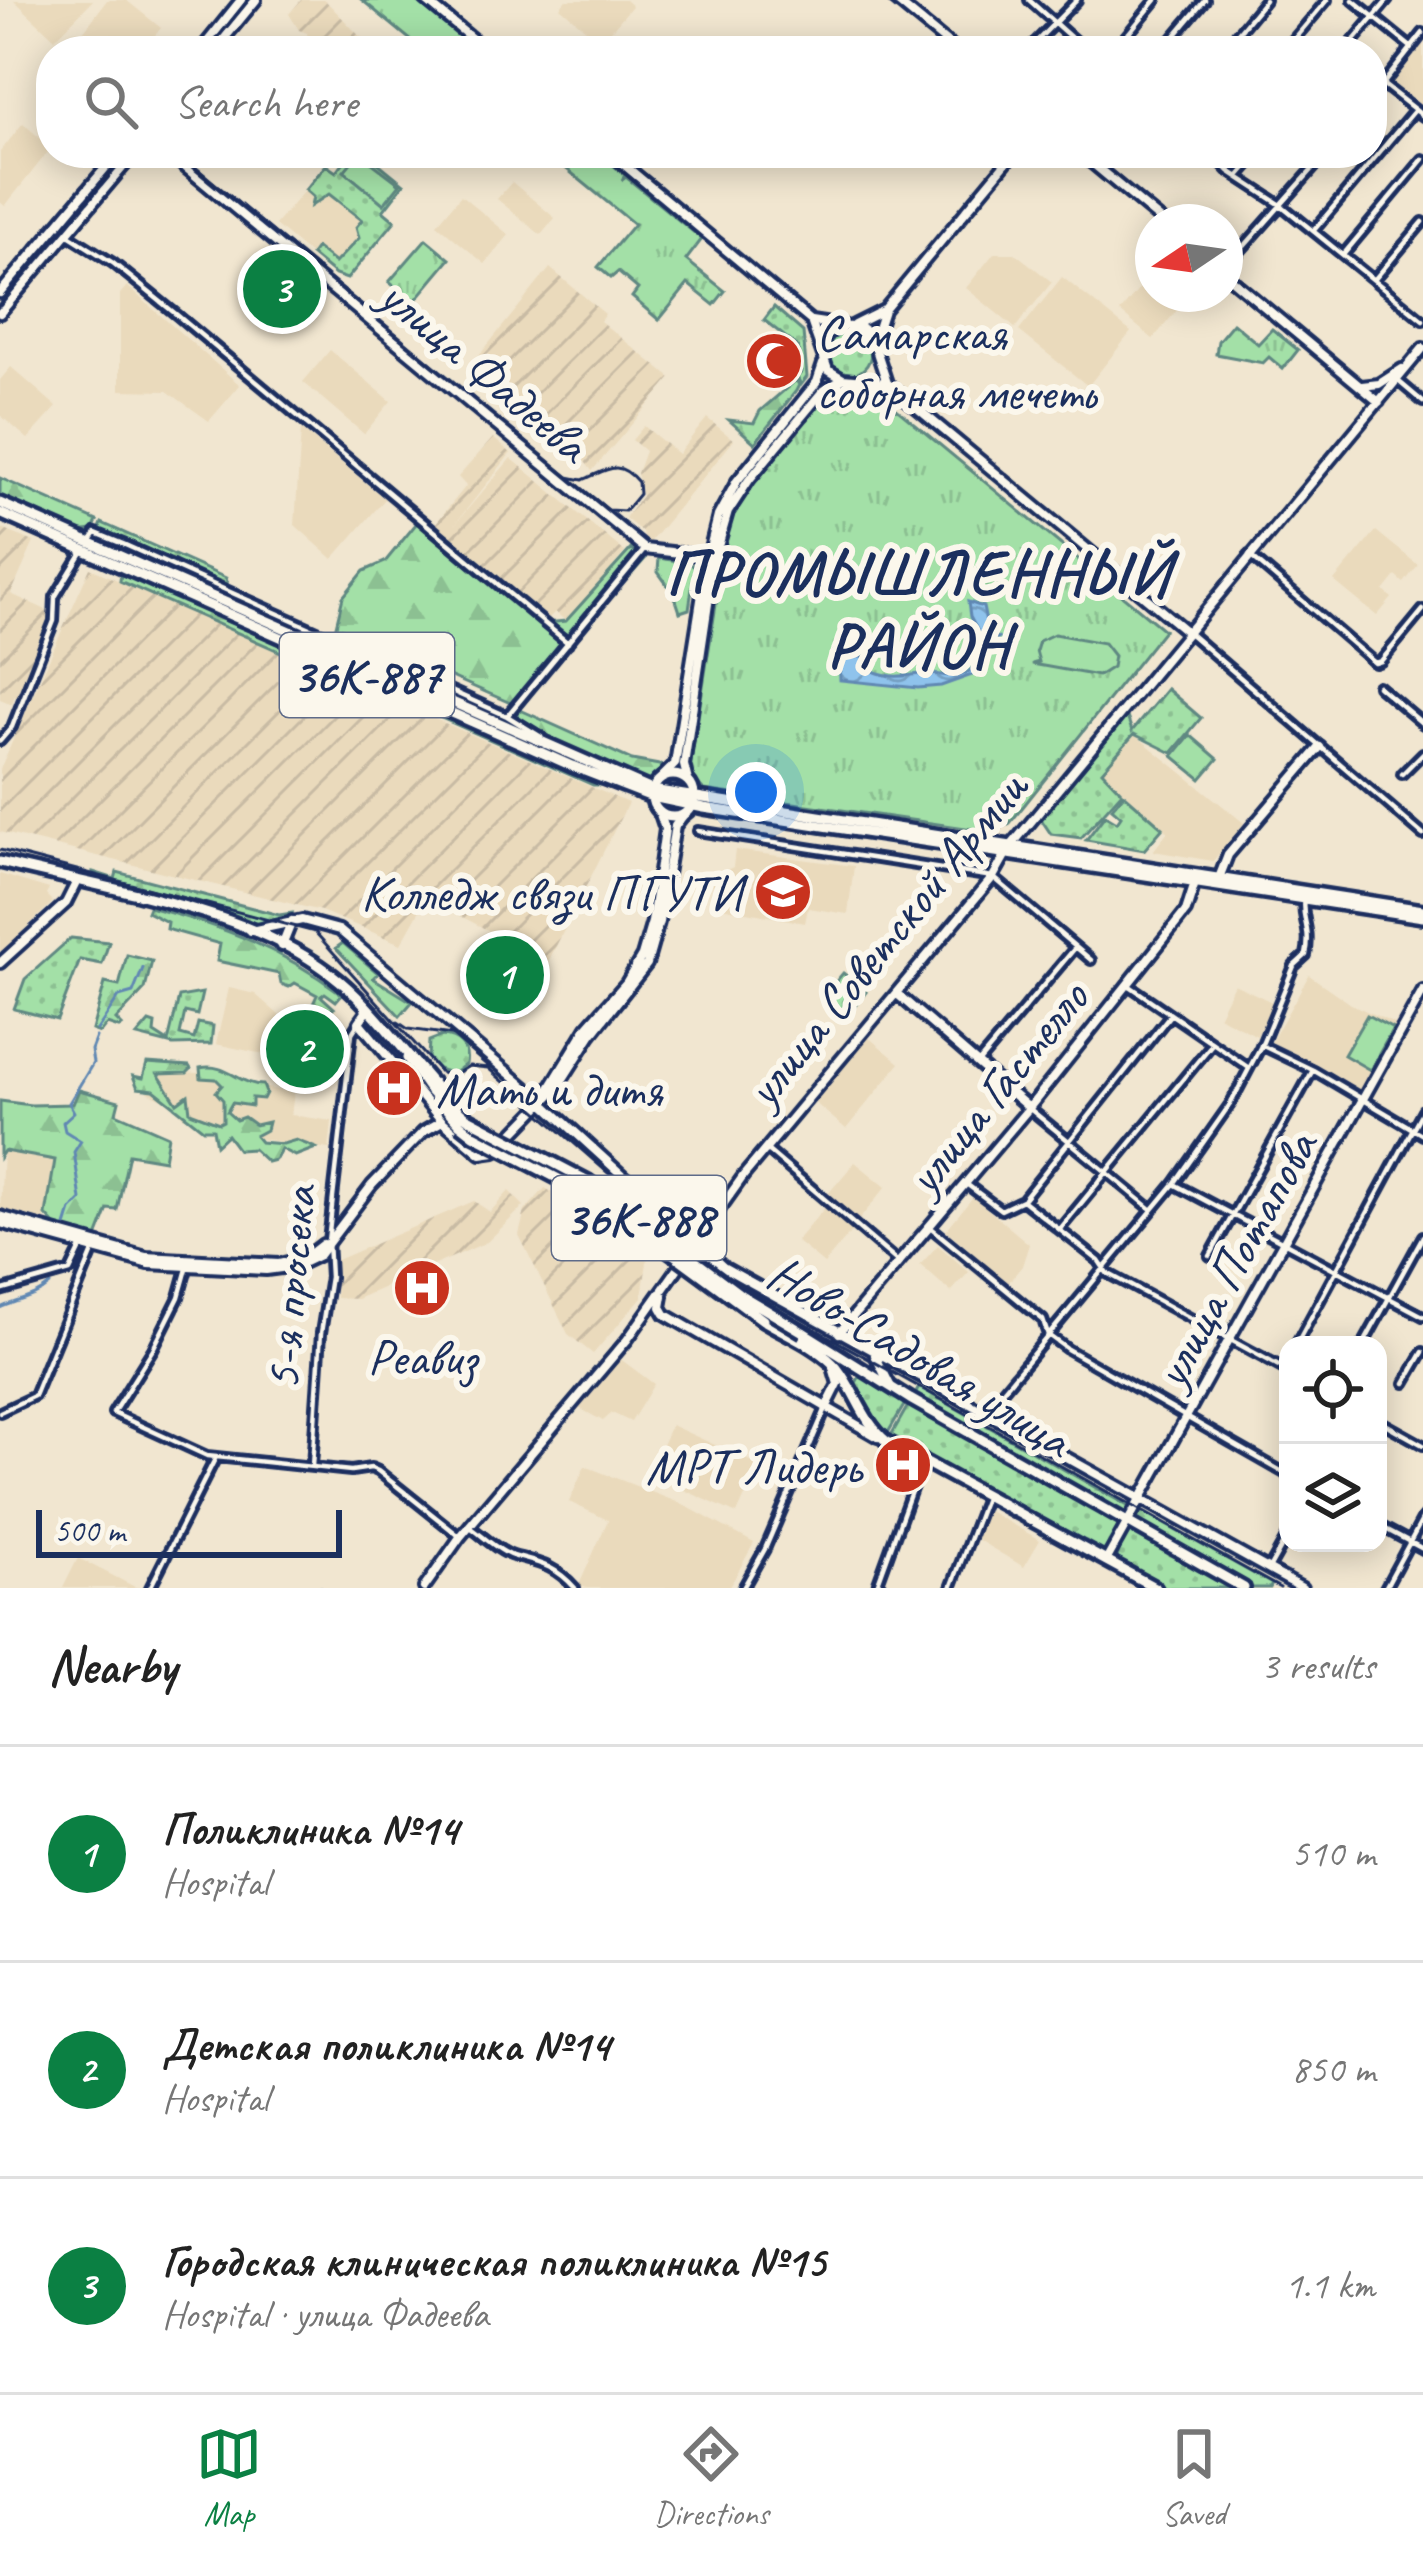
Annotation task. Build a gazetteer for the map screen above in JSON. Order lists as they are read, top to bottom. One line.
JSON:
{"streets":{"main road":["улица Фадеева","36К-887","улица Советской Армии","улица Гастелло","36К-888","улица Потапова","Ново-Садовая улица"],"street":["5-я просека"]},"crossings":[["36К-887","улица Советской Армии"],["36К-887","улица Гастелло"],["улица Потапова","Ново-Садовая улица"]],"districts":["ПРОМЫШЛЕННЫЙ РАЙОН"],"places":{"mosque":["Самарская соборная мечеть"],"school or university":["Колледж связи ПГУТИ"],"hospital":["Мать и дитя","Реавиз","МРТ Лидерь"]},"scale_bar":"500 m","north":"left","page":{"search":"Search here","pins":["3","1","2"],"scale":"500 m","heading":["Nearby","3 results"],"list":[{"mark":"1","name":"Поликлиника №14","note":"Hospital","value":"510 m"},{"mark":"2","name":"Детская поликлиника №14","note":"Hospital","value":"850 m"},{"mark":"3","name":"Городская клиническая поликлиника №15","note":"Hospital · улица Фадеева","value":"1.1 km"}],"nav":["Map","Directions","Saved"]}}
